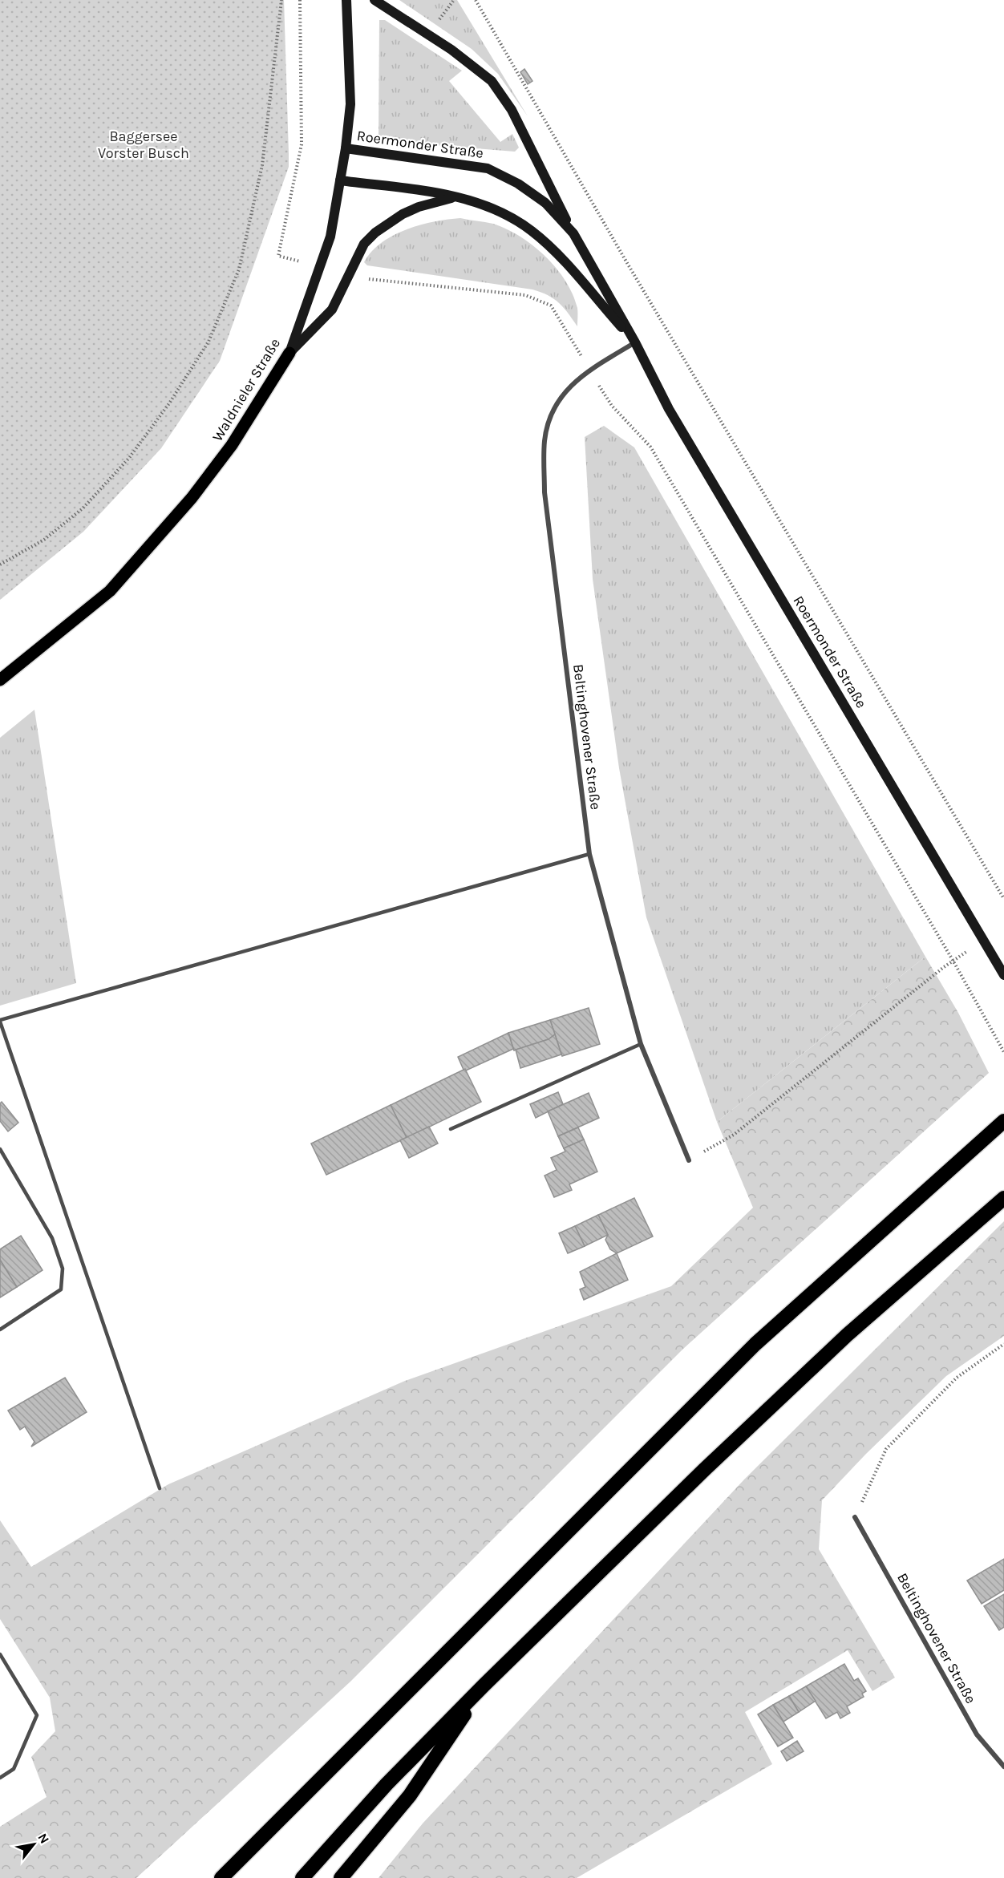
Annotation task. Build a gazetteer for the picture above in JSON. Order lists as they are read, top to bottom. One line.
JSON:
{"streets":{"main road":["Roermonder Straße","Waldnieler Straße"],"street":["Beltinghovener Straße"]},"crossings":[["Roermonder Straße","Waldnieler Straße"],["Roermonder Straße","Beltinghovener Straße"]],"parks":["Baggersee Vorster Busch"],"north":"top right"}
